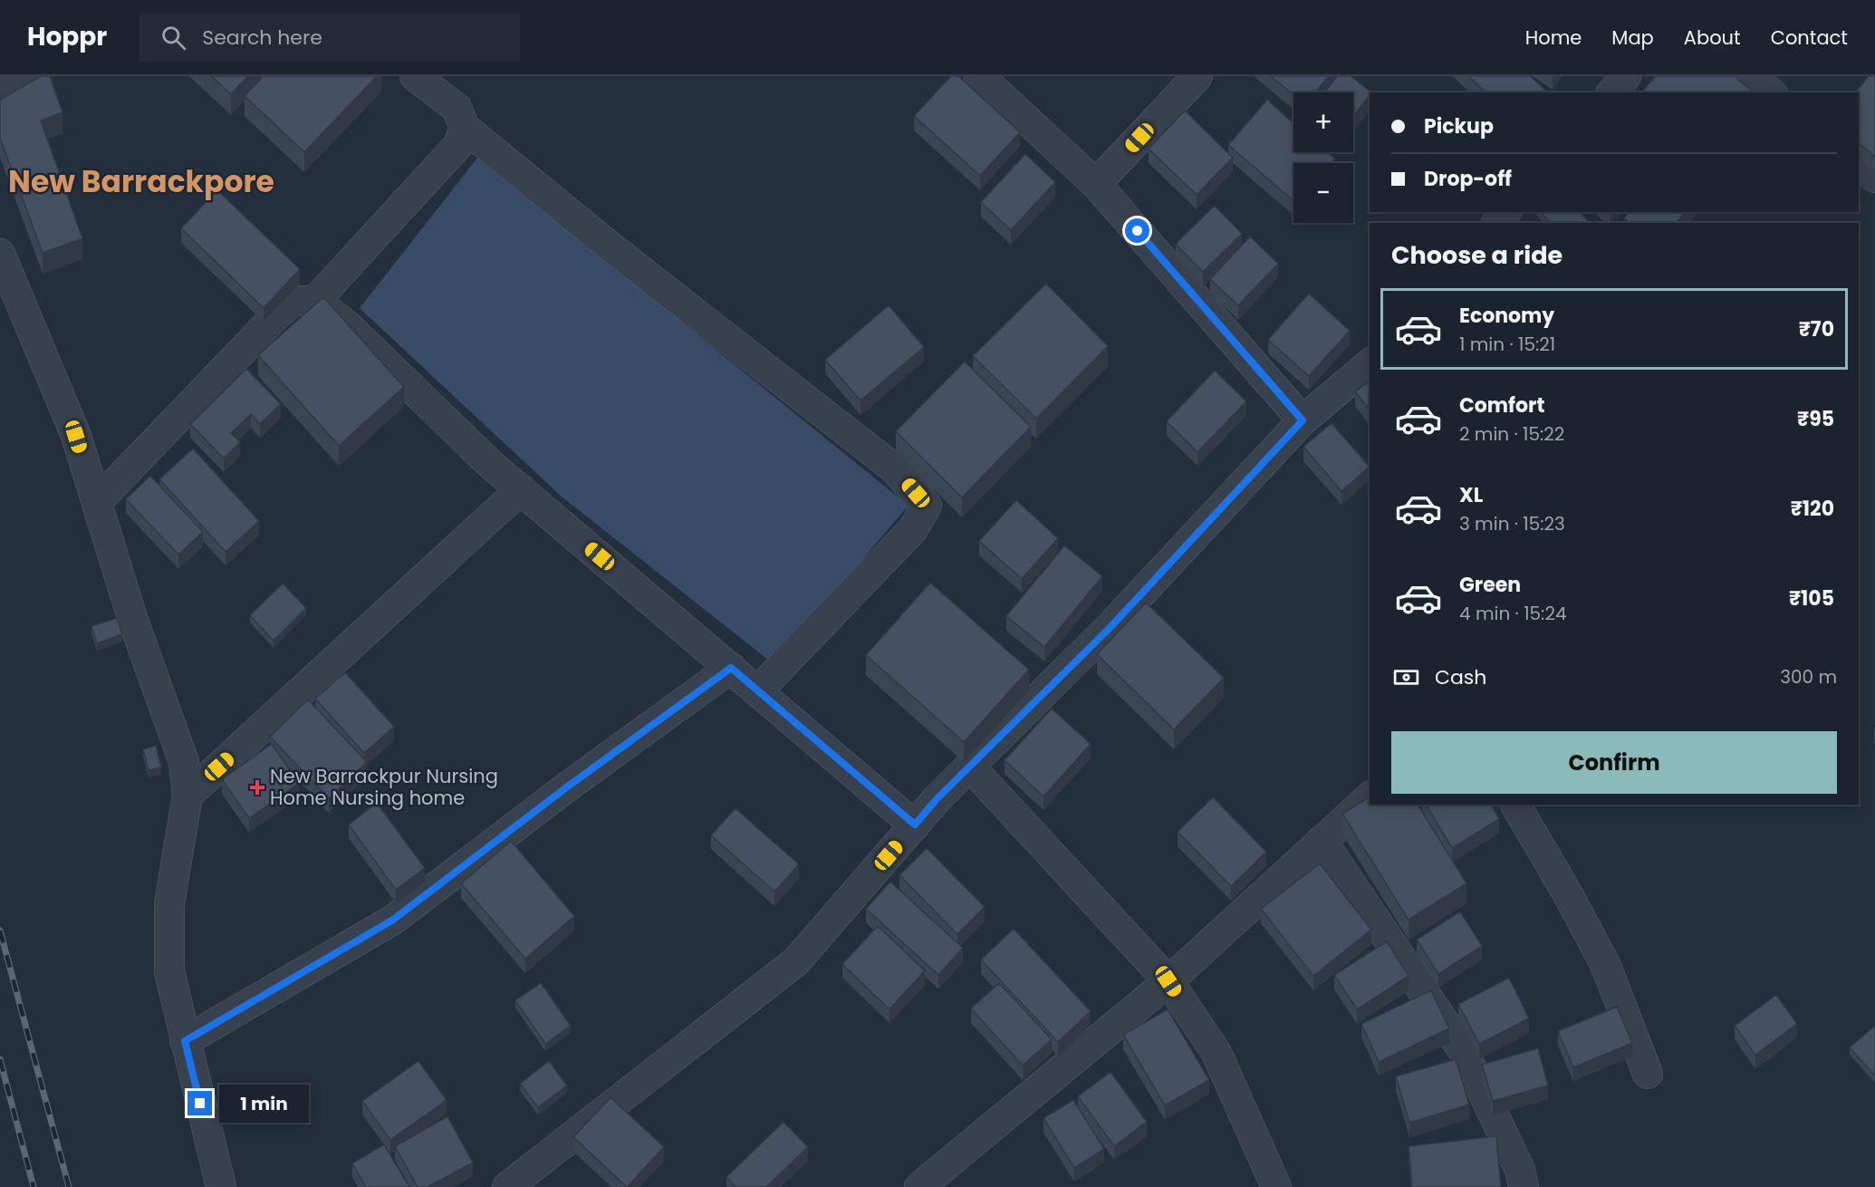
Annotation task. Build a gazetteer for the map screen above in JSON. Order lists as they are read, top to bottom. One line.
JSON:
{"districts":["New Barrackpore"],"places":{"health":["New Barrackpur Nursing Home Nursing home"]},"page":{"header":"Hoppr","search":"Search here","nav":["Home","Map","About","Contact"],"map_buttons":["+","−"],"banner":["Pickup","Drop-off"],"heading":"Choose a ride","list":[{"name":"Economy","note":"1 min · 15:21","value":"₹70"},{"name":"Comfort","note":"2 min · 15:22","value":"₹95"},{"name":"XL","note":"3 min · 15:23","value":"₹120"},{"name":"Green","note":"4 min · 15:24","value":"₹105"}],"pay":["Cash","300 m"],"buttons":"Confirm","bubble":"1 min"}}
